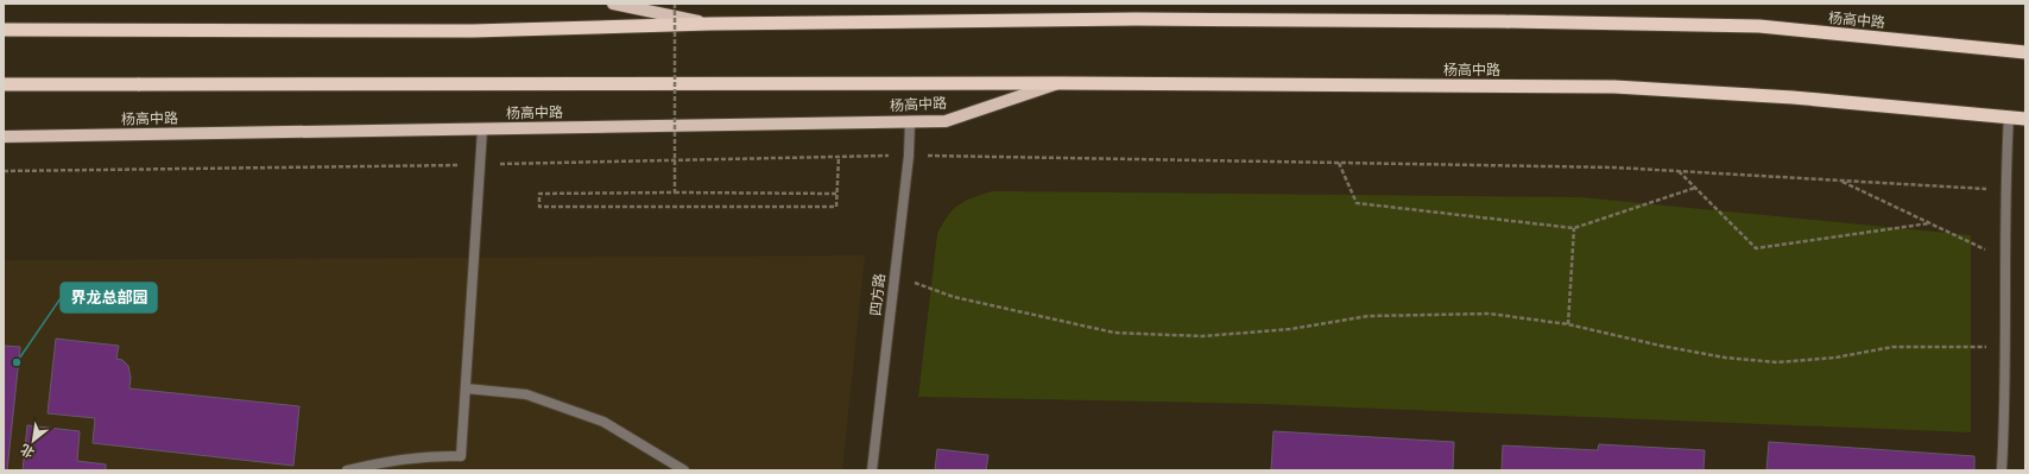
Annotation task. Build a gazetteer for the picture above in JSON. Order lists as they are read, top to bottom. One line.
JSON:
{"streets":{"highway":["杨高中路"],"street":["四方路"]},"crossings":[["杨高中路","四方路"]],"places":["界龙总部园"],"north":"bottom left"}
